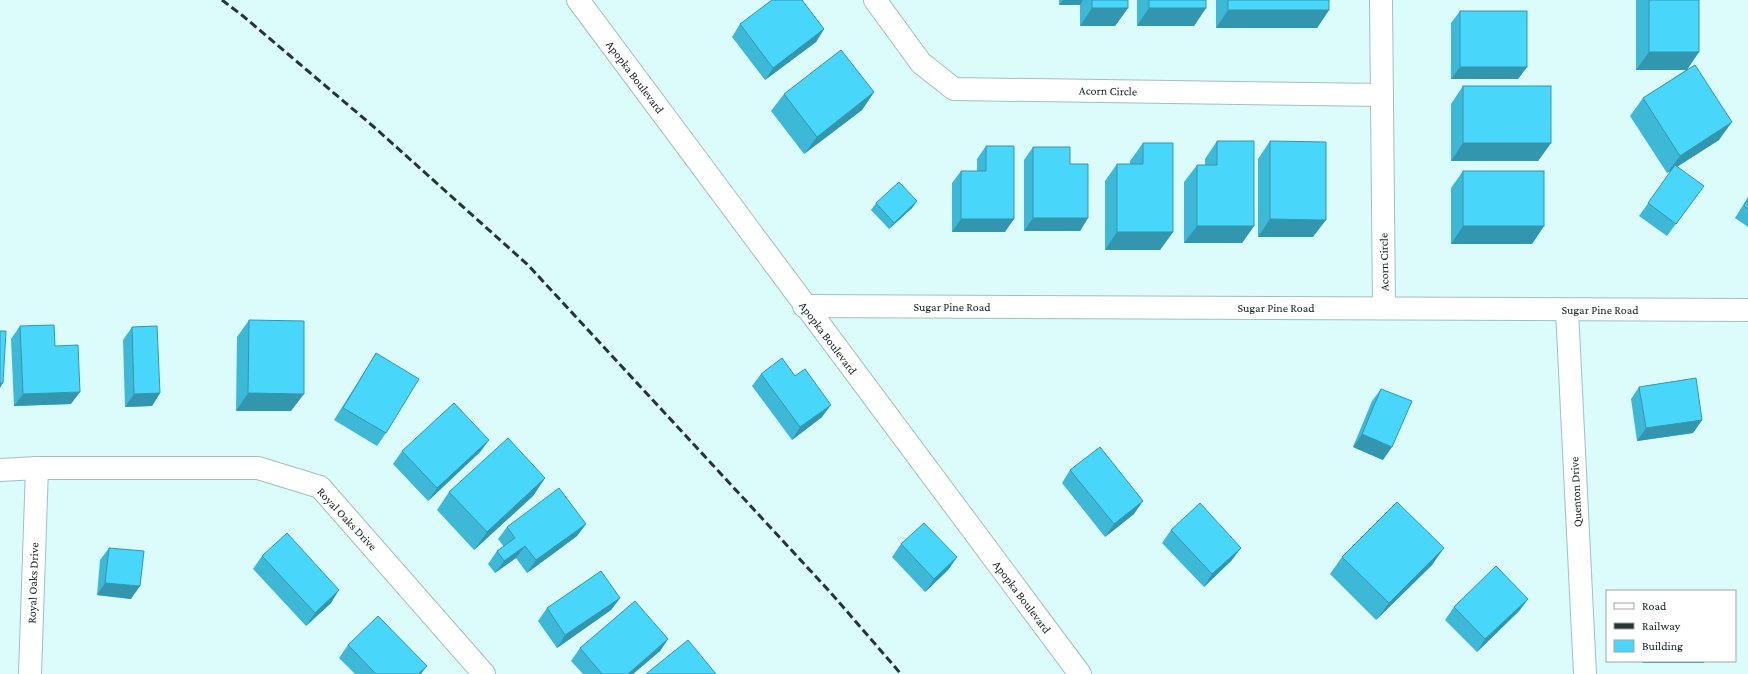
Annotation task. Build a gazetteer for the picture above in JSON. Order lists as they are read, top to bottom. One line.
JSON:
{"streets":{"street":["Apopka Boulevard","Acorn Circle","Sugar Pine Road","Quenton Drive","Royal Oaks Drive"]},"crossings":[["Apopka Boulevard","Sugar Pine Road"],["Acorn Circle","Sugar Pine Road"],["Sugar Pine Road","Quenton Drive"]],"legend":["Road","Railway","Building"]}
